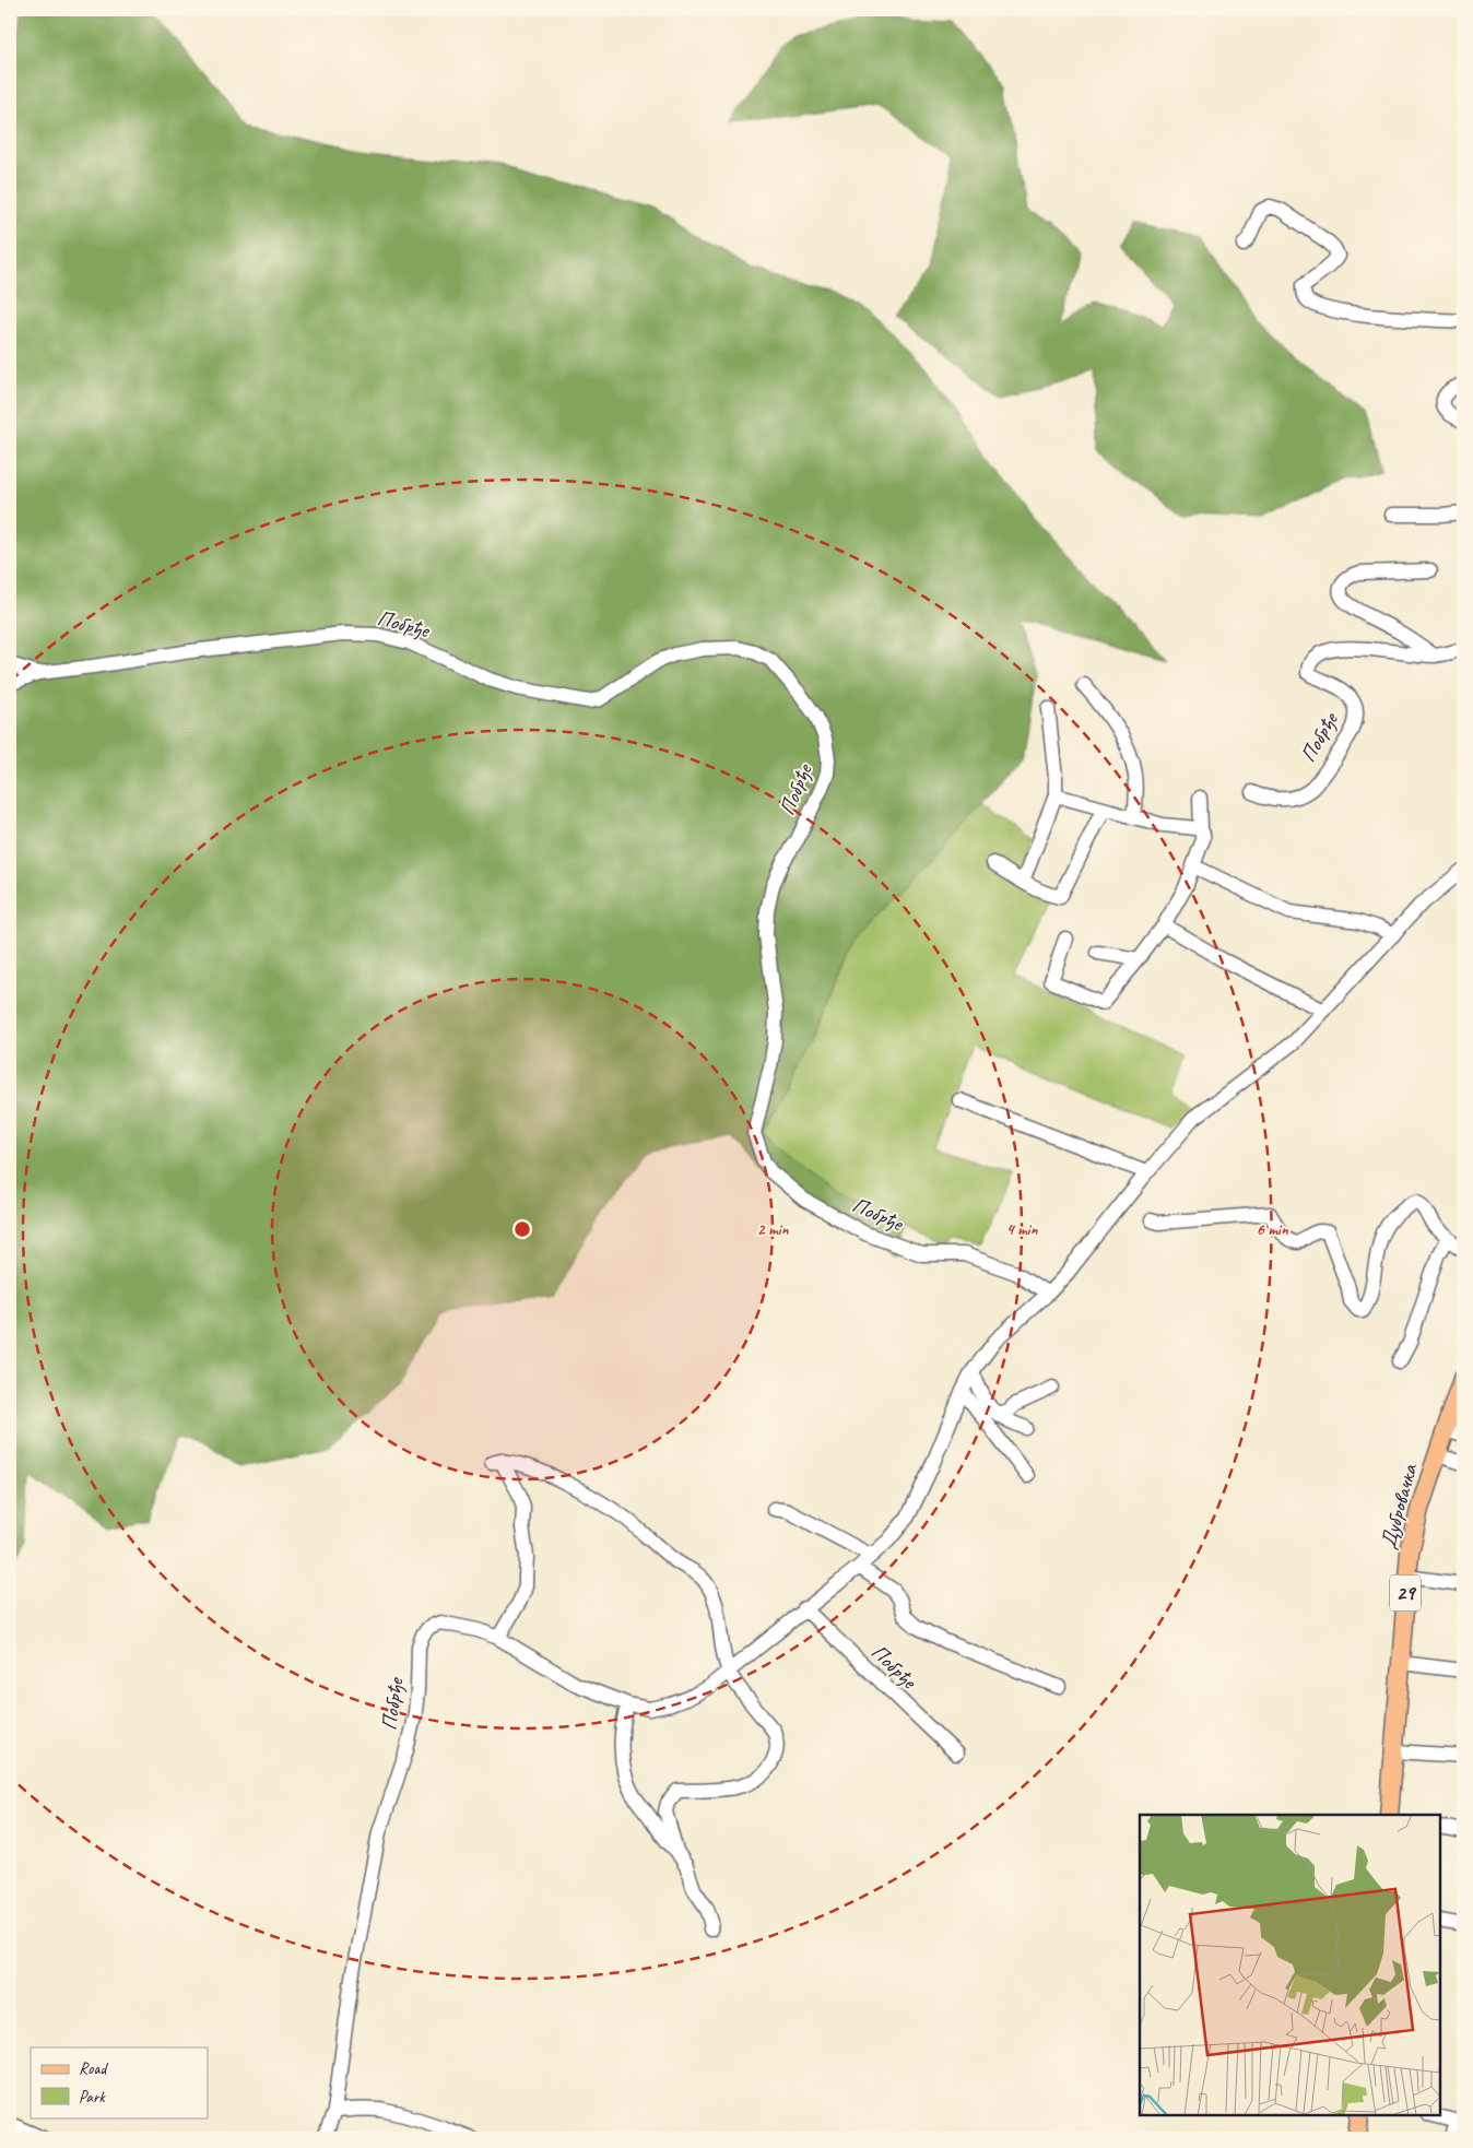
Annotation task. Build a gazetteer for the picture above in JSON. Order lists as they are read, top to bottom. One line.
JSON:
{"streets":{"main road":["Дубровачка","29"],"street":["Побрђе"]},"legend":["Road","Park"],"rings":["2 min","4 min","6 min"]}
